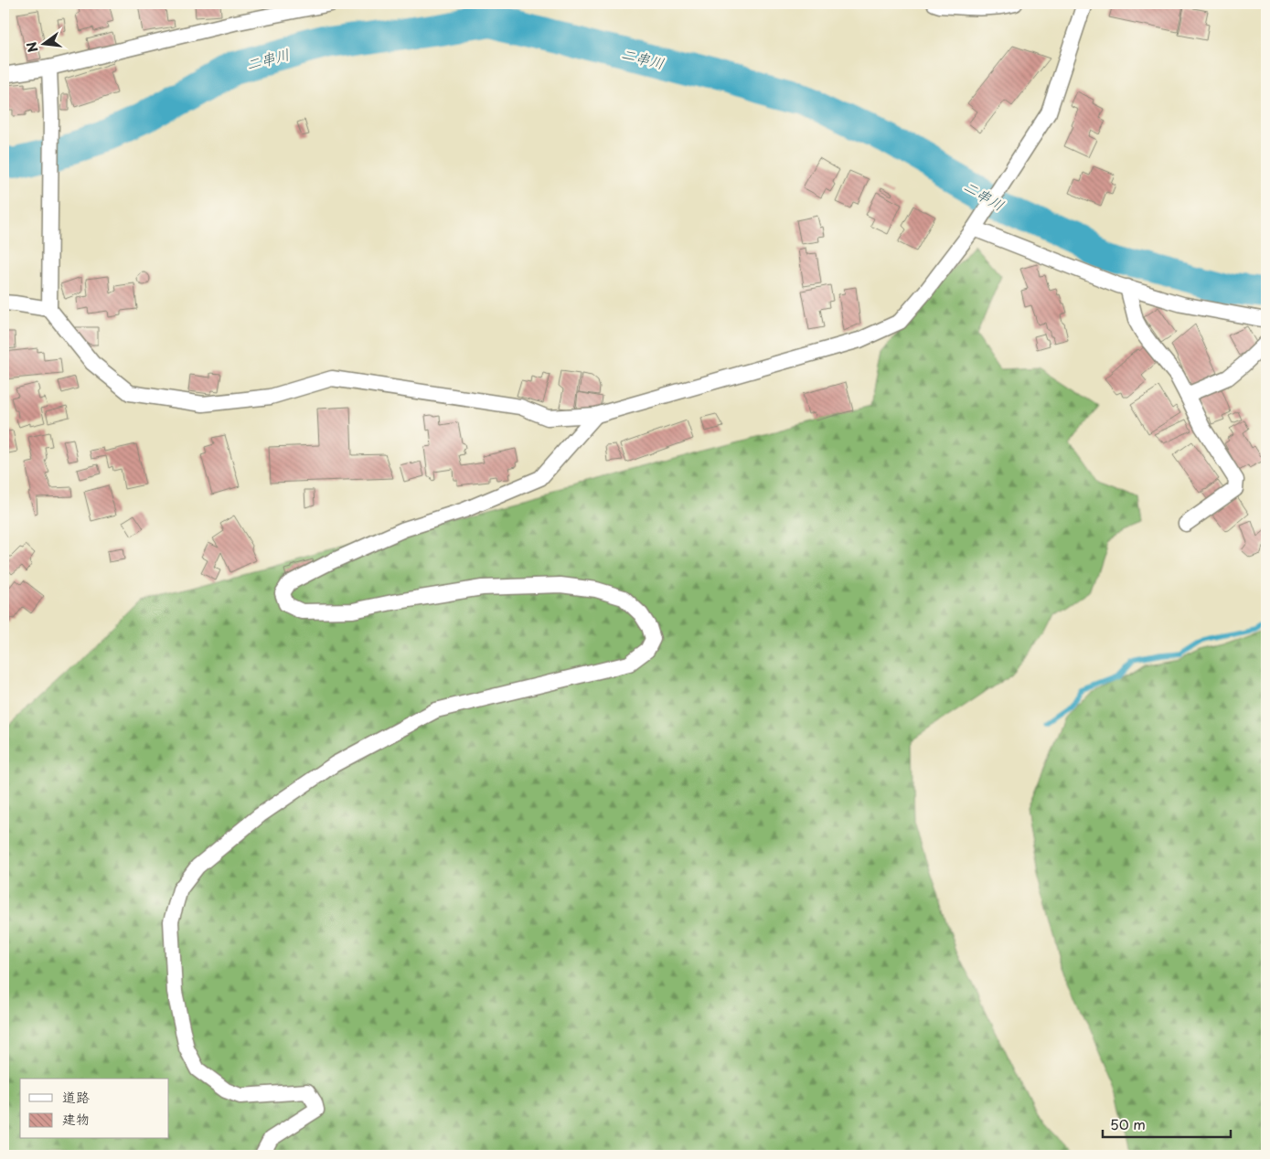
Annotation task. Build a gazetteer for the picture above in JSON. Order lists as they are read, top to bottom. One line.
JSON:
{"water":["二串川"],"legend":["道路","建物"],"scale_bar":"50 m","north":"left"}
